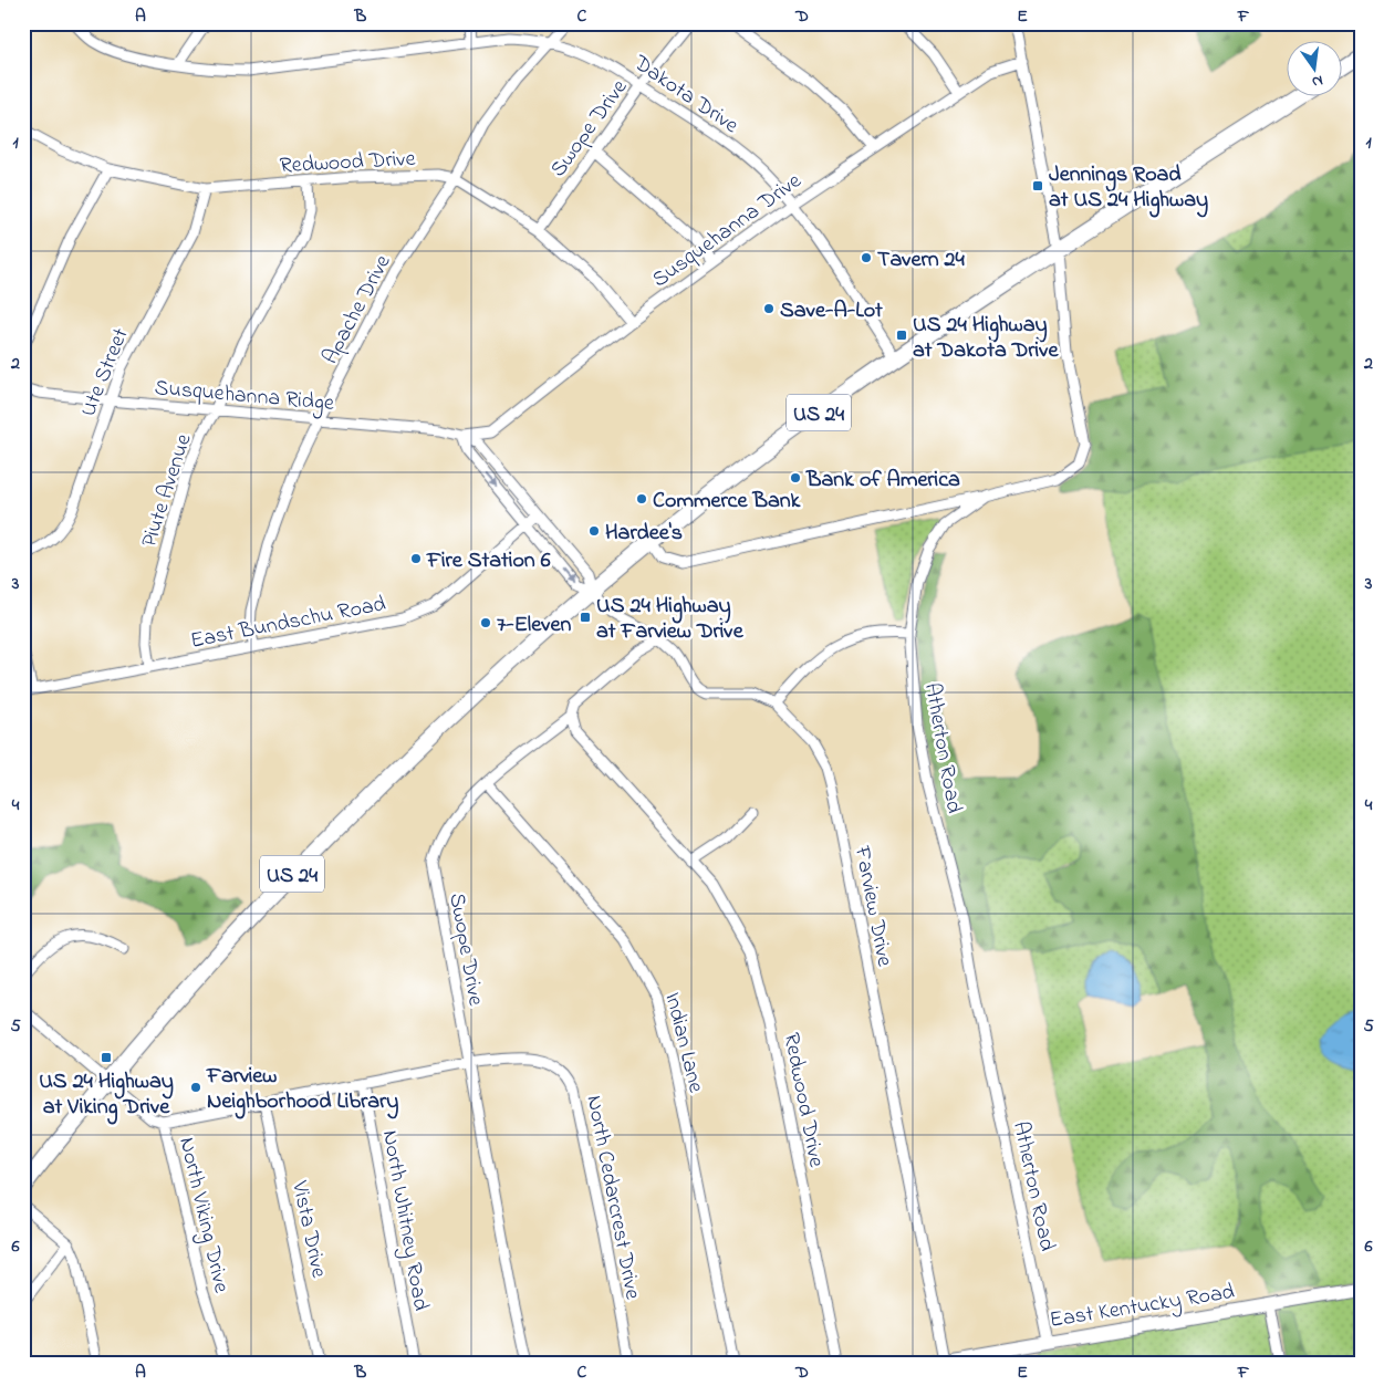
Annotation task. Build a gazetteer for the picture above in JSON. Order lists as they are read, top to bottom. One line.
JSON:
{"streets":{"highway":["US 24"],"main road":["East Kentucky Road"],"street":["Dakota Drive","Swope Drive","Redwood Drive","Susquehanna Drive","Apache Drive","Ute Street","Susquehanna Ridge","Piute Avenue","East Bundschu Road","Atherton Road","Farview Drive","Indian Lane","North Cedarcrest Drive","North Viking Drive","North Whitney Road","Vista Drive"]},"crossings":[["Dakota Drive","Swope Drive"],["Dakota Drive","Susquehanna Drive"],["Dakota Drive","Apache Drive"],["Dakota Drive","US 24"],["Swope Drive","Redwood Drive"],["Swope Drive","Farview Drive"],["Swope Drive","Indian Lane"],["Swope Drive","North Cedarcrest Drive"],["Redwood Drive","Susquehanna Drive"],["Redwood Drive","Apache Drive"],["Redwood Drive","Ute Street"],["Redwood Drive","Piute Avenue"],["Susquehanna Drive","Susquehanna Ridge"],["Apache Drive","Susquehanna Ridge"],["Apache Drive","East Bundschu Road"],["Ute Street","Susquehanna Ridge"],["Susquehanna Ridge","US 24"],["Susquehanna Ridge","Piute Avenue"],["Susquehanna Ridge","East Bundschu Road"],["Susquehanna Ridge","Farview Drive"],["US 24","Atherton Road"],["US 24","Farview Drive"],["US 24","North Viking Drive"],["Piute Avenue","East Bundschu Road"],["Atherton Road","East Kentucky Road"],["Farview Drive","East Kentucky Road"],["North Cedarcrest Drive","North Viking Drive"],["North Cedarcrest Drive","North Whitney Road"],["North Cedarcrest Drive","Vista Drive"]],"places":{"transit":["Jennings Road at US 24 Highway","US 24 Highway at Dakota Drive","US 24 Highway at Farview Drive","US 24 Highway at Viking Drive"],"other":["Tavern 24","Save-A-Lot","Bank of America","Commerce Bank","Hardee's","Fire Station 6","7-Eleven","Farview Neighborhood Library"]},"north":"bottom","grid":{"columns":["A","B","C","D","E","F"],"rows":["1","2","3","4","5","6"]}}
